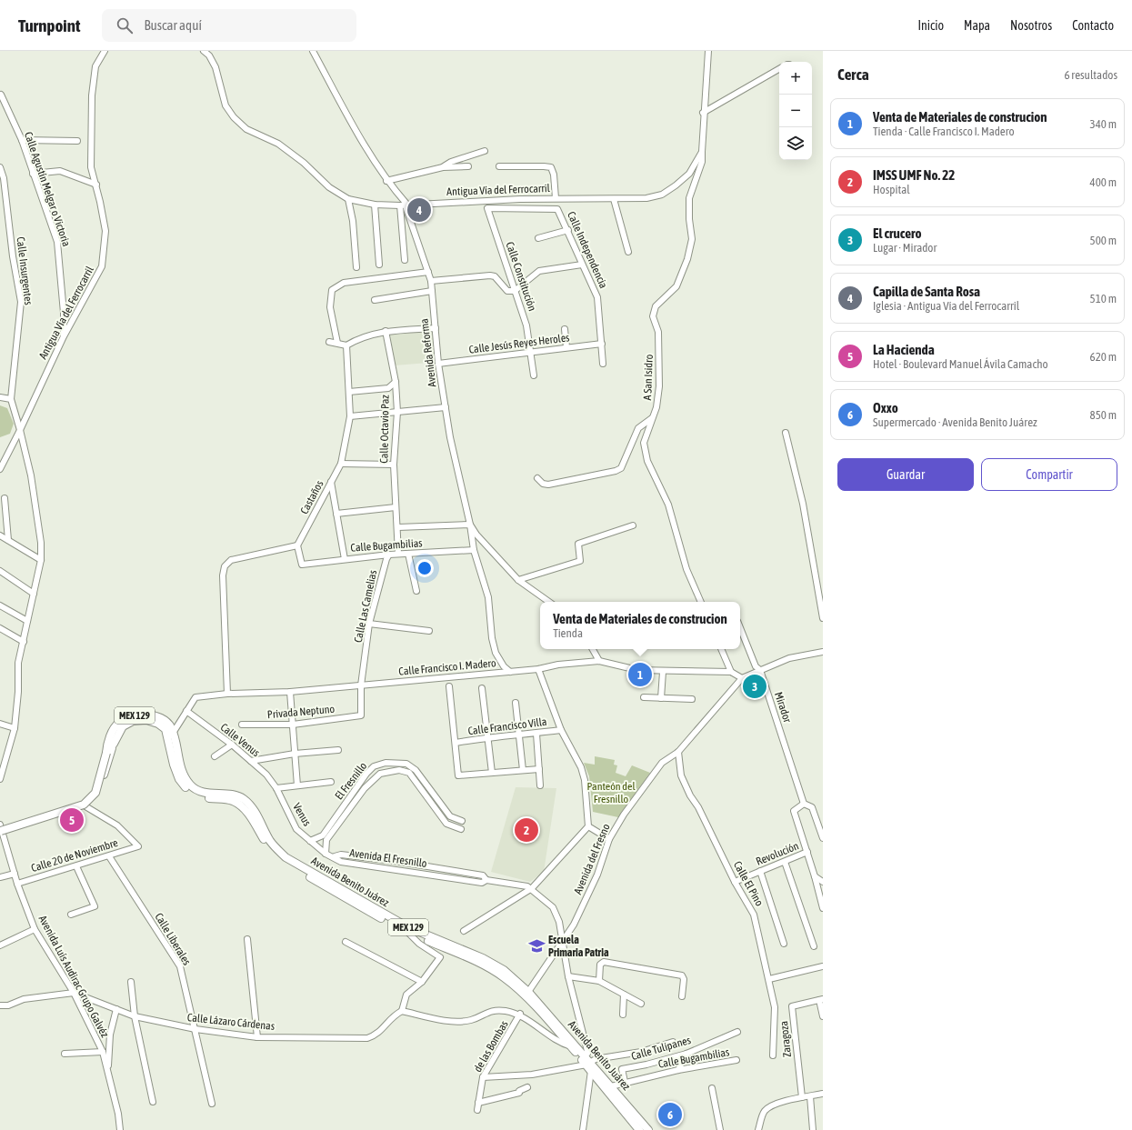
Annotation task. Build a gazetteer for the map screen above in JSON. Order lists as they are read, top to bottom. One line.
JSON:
{"streets":{"main road":["MEX 129","Avenida Benito Juárez"],"street":["Calle Agustín Melgar o Victoria","Antigua Vía del Ferrocarril","Calle Independencia","Calle Insurgentes","Calle Constitución","Calle Jesús Reyes Heroles","Avenida Reforma","A San Isidro","Calle Octavio Paz","Castaños","Calle Bugambilias","Calle Las Camelias","Calle Francisco I. Madero","Mirador","Privada Neptuno","Calle Francisco Villa","Calle Venus","El Fresnillo","Venus","Revolución","Calle 20 de Noviembre","Avenida El Fresnillo","Avenida del Fresno","Calle El Pino","Calle Liberales","Avenida Luís Audirac Grupo Galvéz","Calle Lázaro Cárdenas","Zaragoza","de las Bombas","Calle Tulipanes"]},"crossings":[["Calle Agustín Melgar o Victoria","Antigua Vía del Ferrocarril"],["Antigua Vía del Ferrocarril","Avenida Reforma"],["Antigua Vía del Ferrocarril","A San Isidro"],["Calle Independencia","Calle Constitución"],["Calle Independencia","Calle Jesús Reyes Heroles"],["Calle Constitución","Calle Jesús Reyes Heroles"],["Calle Jesús Reyes Heroles","Avenida Reforma"],["Avenida Reforma","Calle Bugambilias"],["Avenida Reforma","Calle Francisco I. Madero"],["Calle Octavio Paz","Calle Bugambilias"],["Castaños","Calle Bugambilias"],["Calle Bugambilias","Calle Las Camelias"],["Calle Bugambilias","Avenida Benito Juárez"],["Calle Bugambilias","Calle Tulipanes"],["Calle Las Camelias","Calle Francisco I. Madero"],["Calle Las Camelias","Privada Neptuno"],["Calle Francisco I. Madero","Calle Venus"],["Calle Francisco I. Madero","Avenida Benito Juárez"],["MEX 129","Calle 20 de Noviembre"],["MEX 129","Avenida Benito Juárez"],["MEX 129","Avenida Luís Audirac Grupo Galvéz"],["Calle Venus","Venus"],["El Fresnillo","Venus"],["Venus","Avenida El Fresnillo"],["Revolución","Calle El Pino"],["Calle 20 de Noviembre","Calle Liberales"],["Calle 20 de Noviembre","Avenida Luís Audirac Grupo Galvéz"],["Avenida del Fresno","Avenida Benito Juárez"],["Avenida del Fresno","Calle El Pino"],["Avenida Benito Juárez","Avenida Luís Audirac Grupo Galvéz"],["Calle Liberales","Calle Lázaro Cárdenas"],["Avenida Luís Audirac Grupo Galvéz","Calle Lázaro Cárdenas"]],"parks":["Panteón del Fresnillo"],"places":{"school or university":["Escuela Primaria Patria"]},"page":{"header":"Turnpoint","search":"Buscar aquí","nav":["Inicio","Mapa","Nosotros","Contacto"],"heading":["Cerca","6 resultados"],"map_buttons":["+","−"],"list":[{"mark":"1","name":"Venta de Materiales de construcion","note":"Tienda · Calle Francisco I. Madero","value":"340 m"},{"mark":"2","name":"IMSS UMF No. 22","note":"Hospital","value":"400 m"},{"mark":"3","name":"El crucero","note":"Lugar · Mirador","value":"500 m"},{"mark":"4","name":"Capilla de Santa Rosa","note":"Iglesia · Antigua Vía del Ferrocarril","value":"510 m"},{"mark":"5","name":"La Hacienda","note":"Hotel · Boulevard Manuel Ávila Camacho","value":"620 m"},{"mark":"6","name":"Oxxo","note":"Supermercado · Avenida Benito Juárez","value":"850 m"}],"pins":["4","1","3","5","2","6"],"buttons":["Guardar","Compartir"],"popup":["Venta de Materiales de construcion","Tienda"]}}
